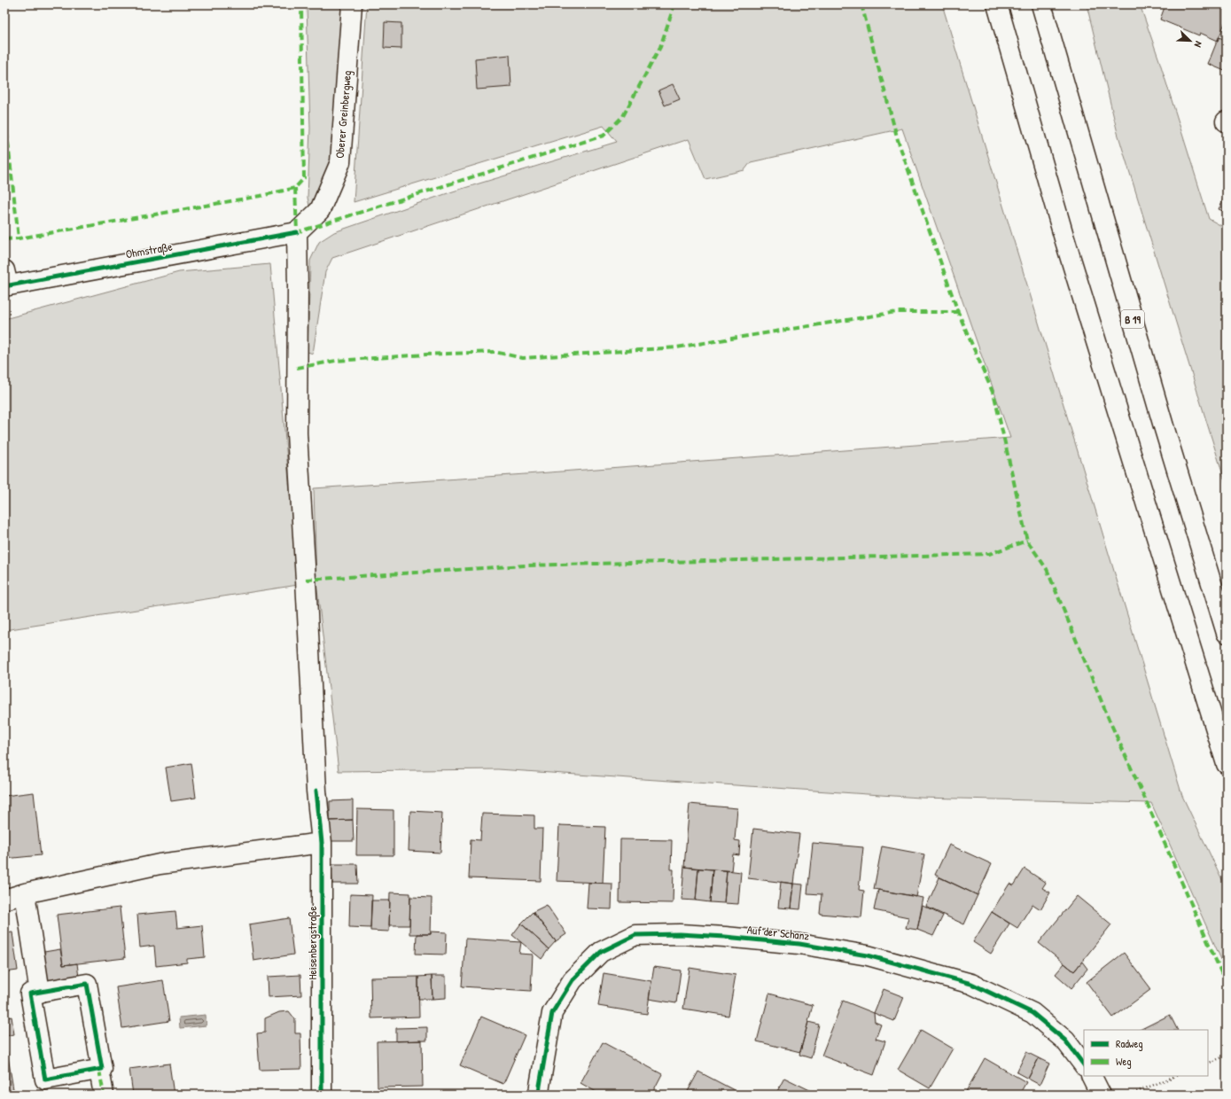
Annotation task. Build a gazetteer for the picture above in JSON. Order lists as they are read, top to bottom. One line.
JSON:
{"streets":{"main road":["Oberer Greinbergweg","Ohmstraße","B 19","Auf der Schanz","Heisenbergstraße"]},"crossings":[["Oberer Greinbergweg","Ohmstraße"],["Oberer Greinbergweg","Heisenbergstraße"],["Ohmstraße","Heisenbergstraße"]],"legend":["Radweg","Weg"],"north":"bottom right"}
